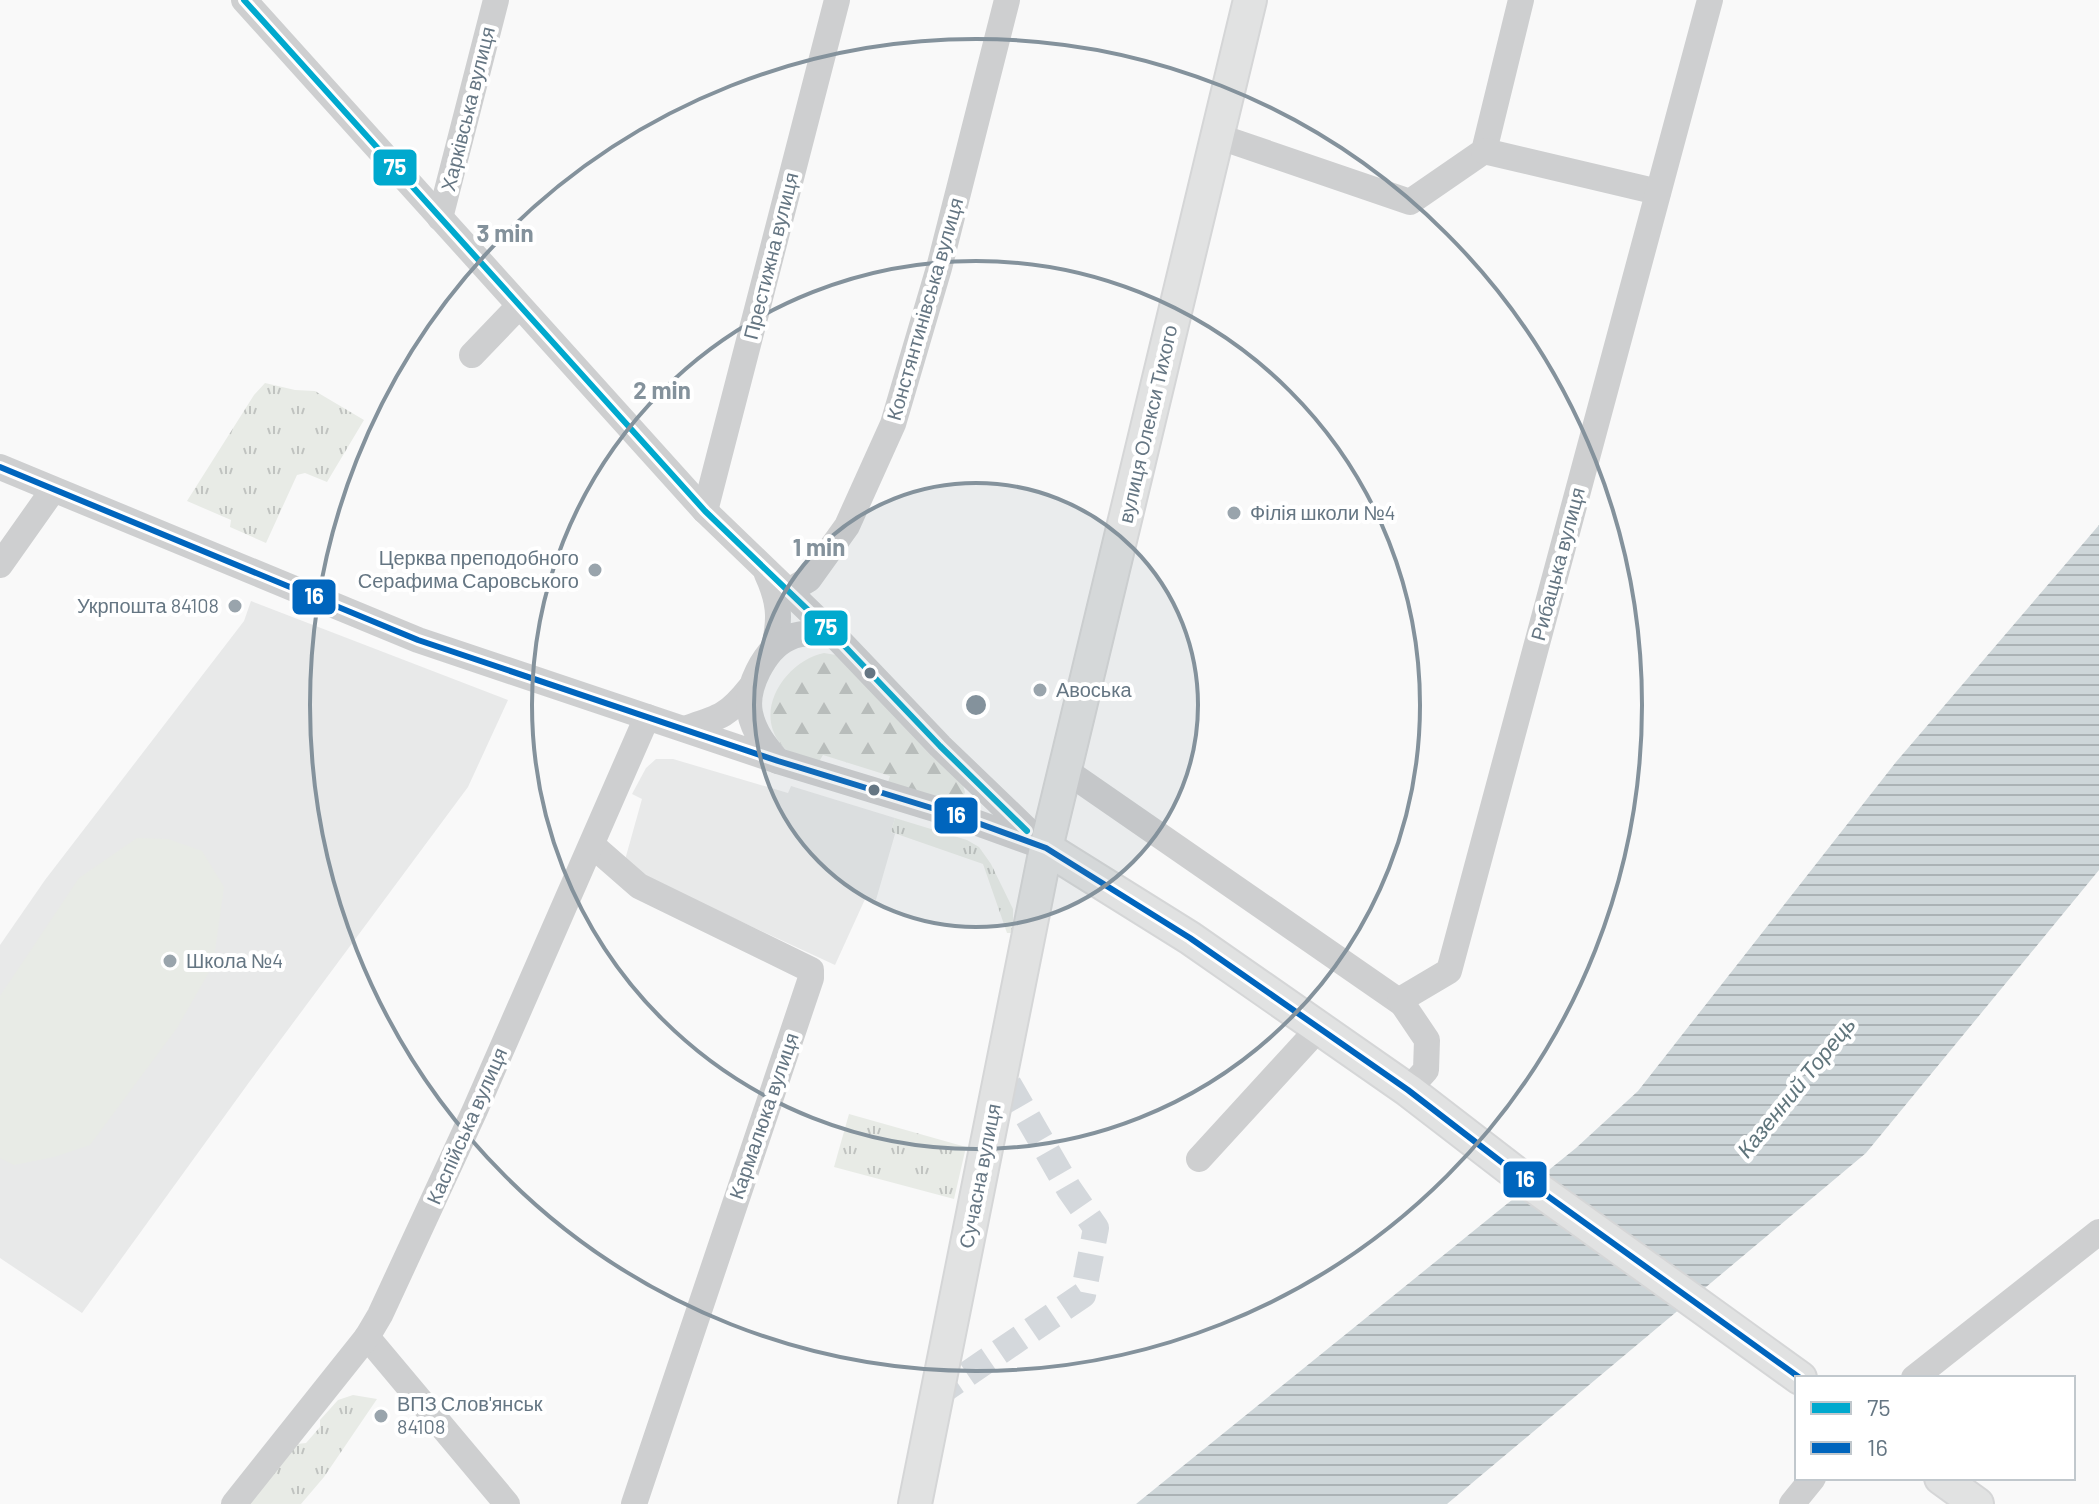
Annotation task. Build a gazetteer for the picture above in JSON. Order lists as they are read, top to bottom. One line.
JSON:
{"streets":{"main road":["вулиця Олекси Тихого","Сучасна вулиця"],"street":["Харківська вулиця","Престижна вулиця","Констянтинівська вулиця","Рибацька вулиця","Кармалюка вулиця","Каспійська вулиця"]},"crossings":[["вулиця Олекси Тихого","Сучасна вулиця"],["Кармалюка вулиця","Каспійська вулиця"]],"water":["Казенний Торець"],"places":["Філія школи №4","Церква преподобного Серафима Саровського","Укрпошта 84108","Авоська","Школа №4","ВПЗ Слов'янськ 84108"],"lines":["transit line 75","transit line 16"],"legend":["75","16"],"rings":["3 min","2 min","1 min"]}
